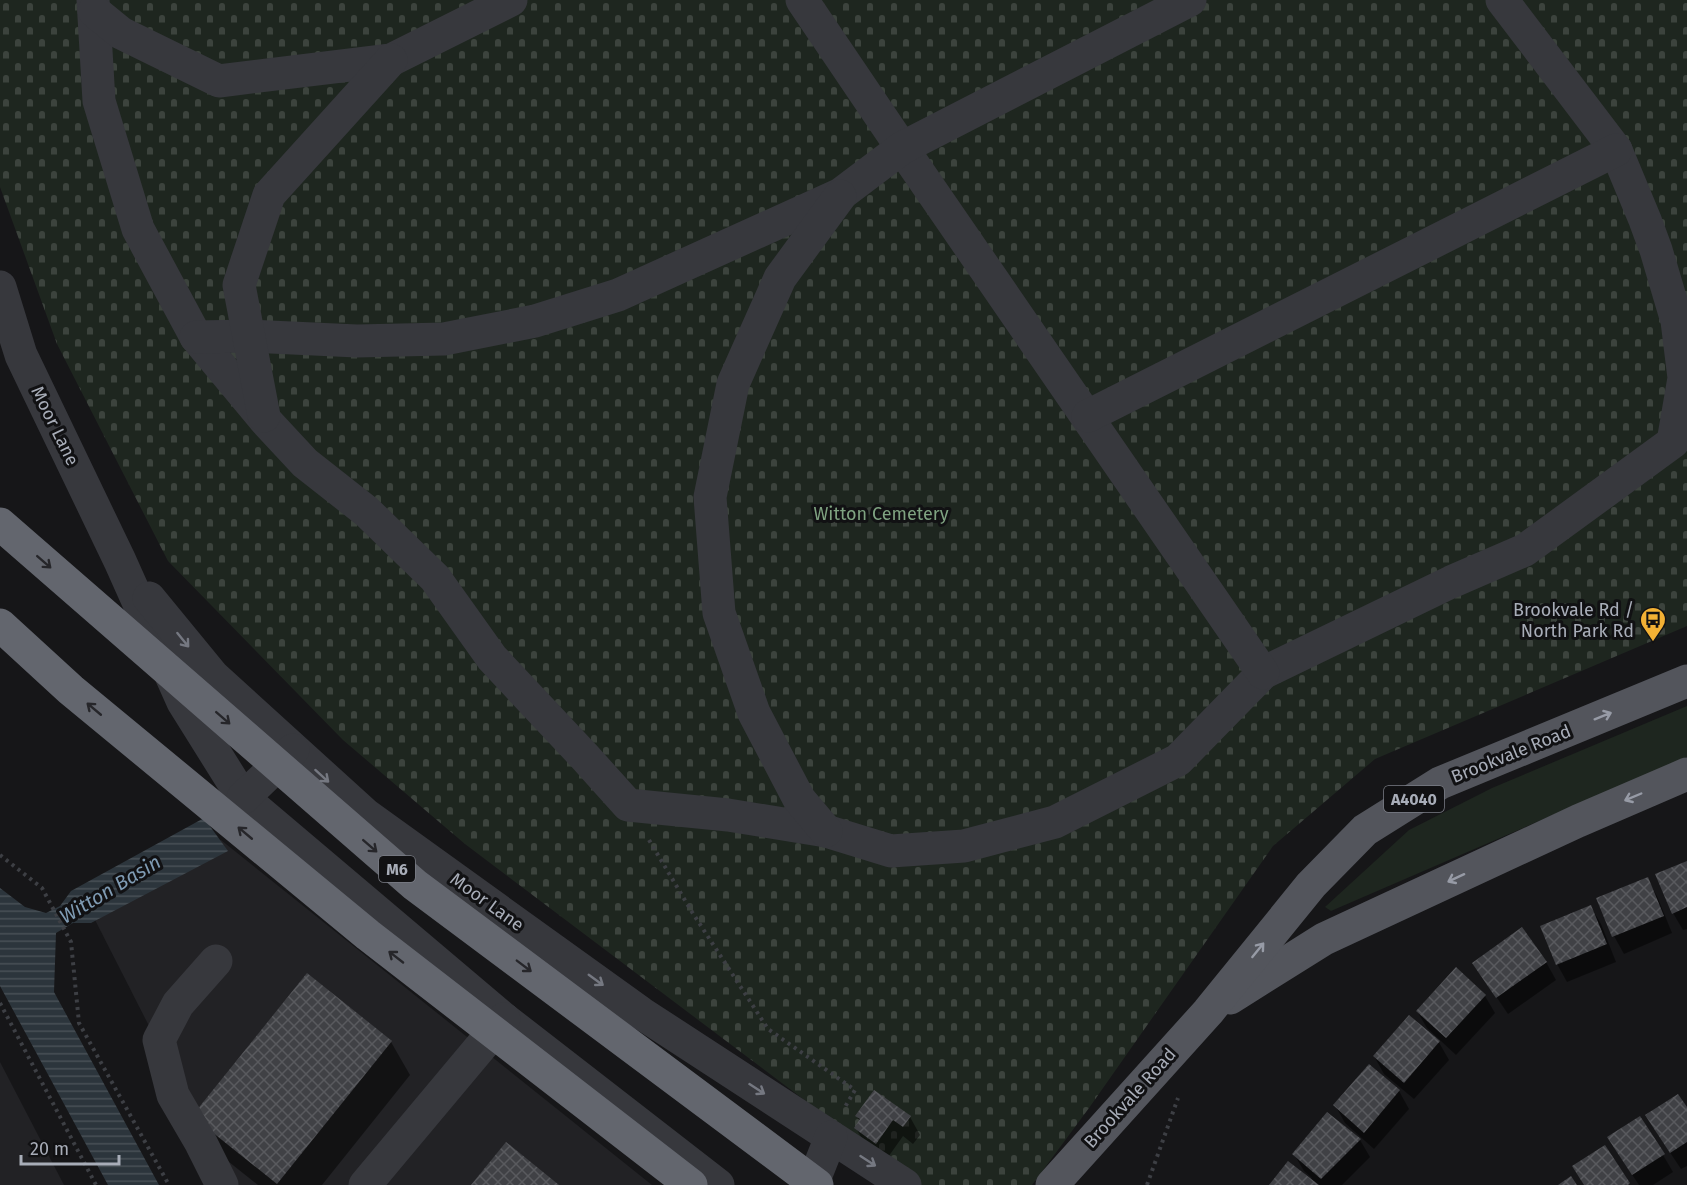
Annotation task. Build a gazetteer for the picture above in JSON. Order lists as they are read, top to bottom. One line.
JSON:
{"streets":{"highway":["M6"],"main road":["Brookvale Road","A4040"],"street":["Moor Lane"]},"water":["Witton Basin"],"parks":["Witton Cemetery"],"places":{"bus stop":["Brookvale Rd / North Park Rd"]},"scale_bar":"20 m"}
